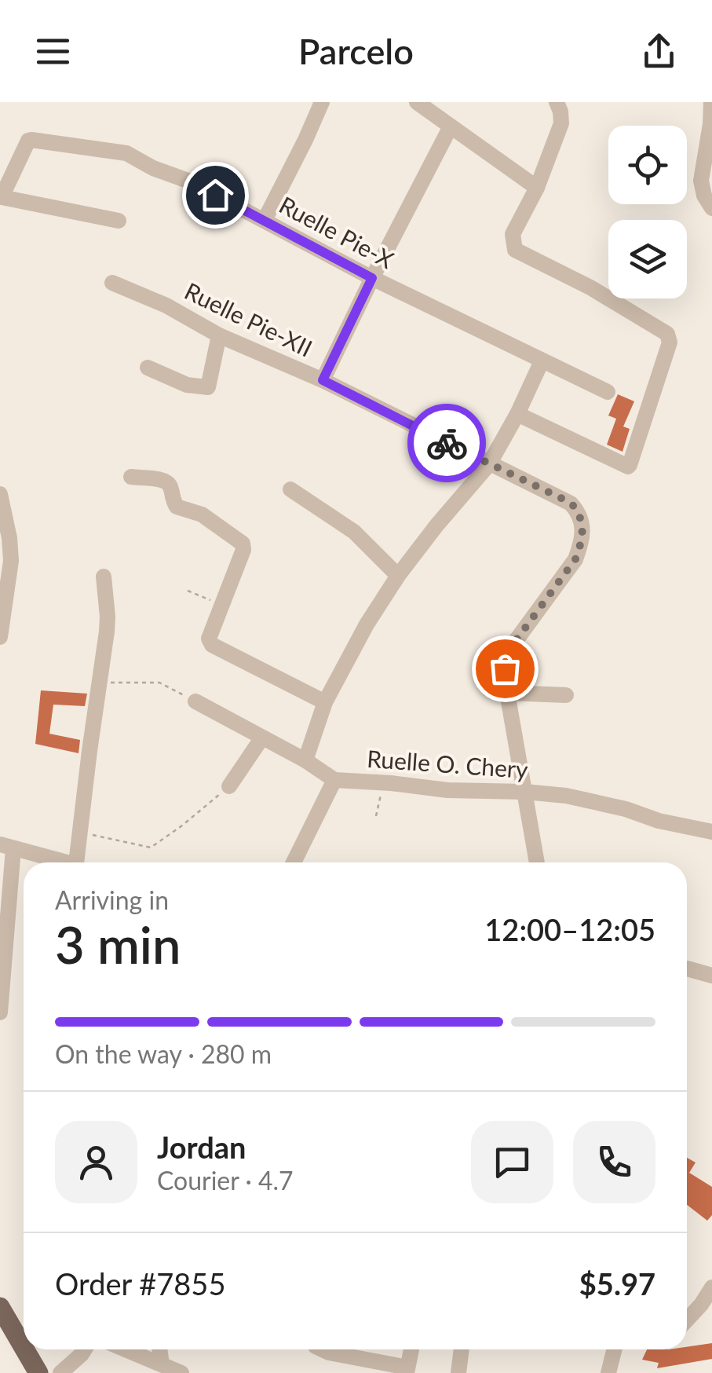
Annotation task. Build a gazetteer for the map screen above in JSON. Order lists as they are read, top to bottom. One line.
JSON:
{"streets":{"street":["Ruelle Pie-X","Ruelle Pie-XII","Ruelle O. Chery"]},"crossings":[["Ruelle Pie-XII","Ruelle O. Chery"]],"page":{"header":"Parcelo","heading":["3 min","Arriving in","12:00–12:05"],"panel":["Jordan","Courier · 4.7","Order #7855","$5.97"],"bar":"On the way · 280 m"}}
